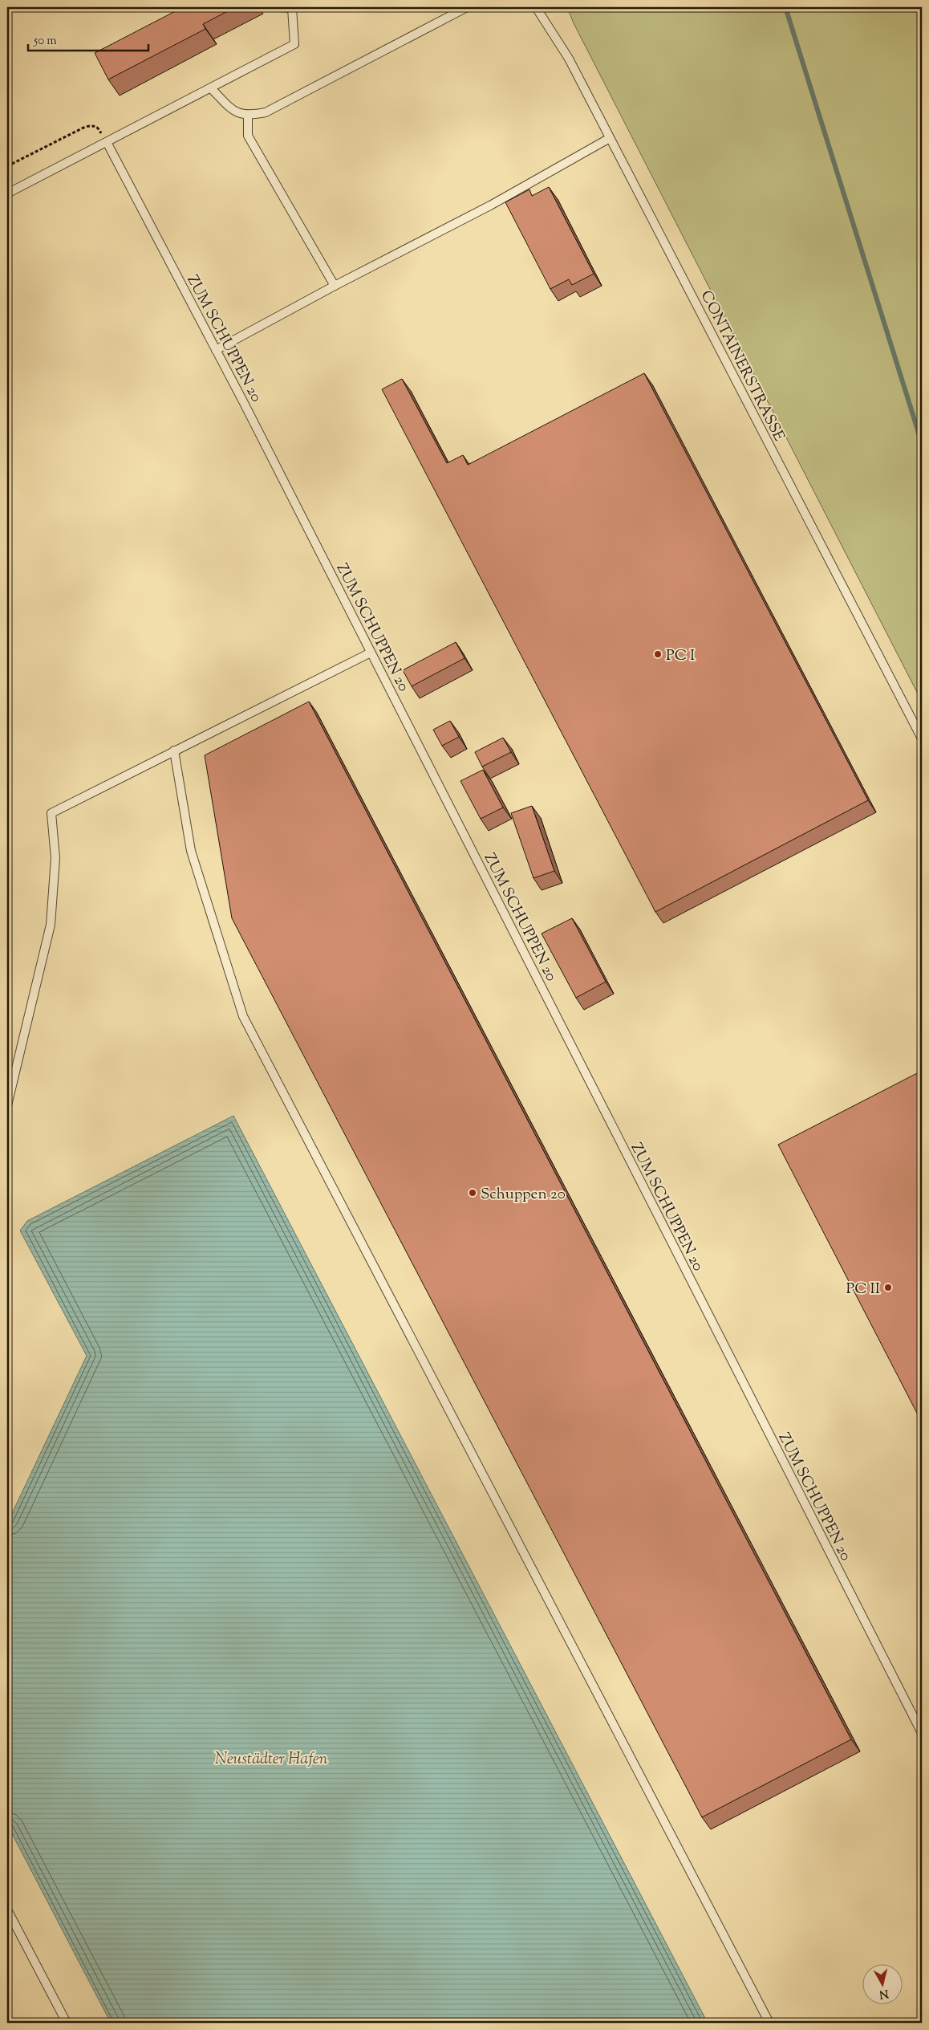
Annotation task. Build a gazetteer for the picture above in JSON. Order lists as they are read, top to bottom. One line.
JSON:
{"streets":{"lane":["ZUM SCHUPPEN 20","CONTAINERSTRASSE"]},"water":["Neustädter Hafen"],"places":["PC I","Schuppen 20","PC II"],"scale_bar":"50 m","north":"bottom"}
